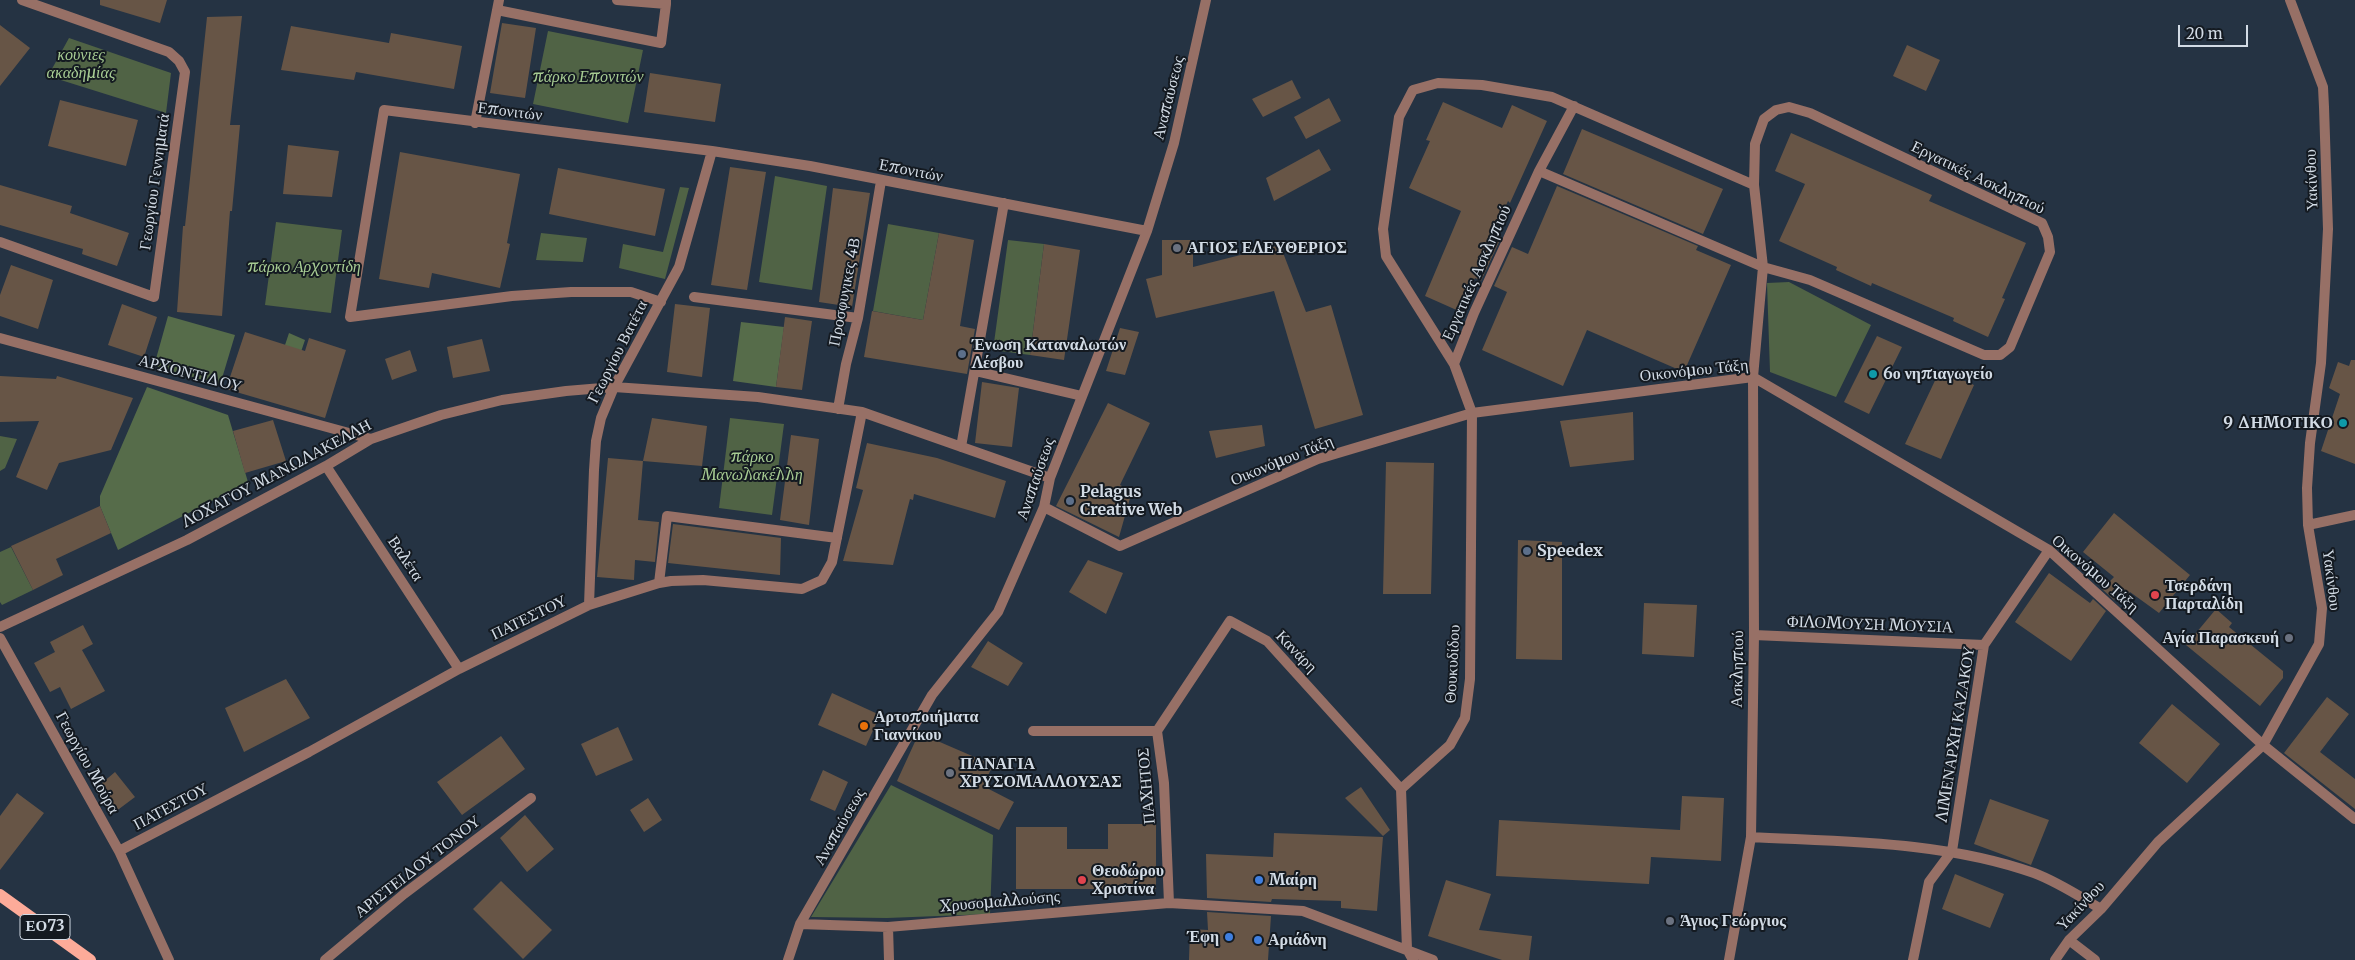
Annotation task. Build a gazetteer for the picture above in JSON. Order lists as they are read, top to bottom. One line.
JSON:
{"streets":{"main road":["ΕΟ73"],"street":["Αναπαύσεως","Επονιτών","Εργατικές Ασκληπιού","Υακίνθου","Γεωργίου Γεννηματά","Προσφυγικες 4Β","Γεωργίου Βατέτα","Οικονόμου Τάξη","ΑΡΧΟΝΤΙΔΟΥ","ΛΟΧΑΓΟΥ ΜΑΝΩΛΑΚΕΛΛΗ","Βαλέτα","ΠΑΤΕΣΤΟΥ","ΦΙΛΟΜΟΥΣΗ ΜΟΥΣΙΑ","Κανάρη","Θουκυδίδου","Ασκληπιού","ΛΙΜΕΝΑΡΧΗ ΚΑΖΑΚΟΥ","Γεωργίου Μούρα","ΠΑΧΗΤΟΣ","ΑΡΙΣΤΕΙΔΟΥ ΤΟΝΟΥ","Χρυσομαλλούσης"]},"crossings":[["Αναπαύσεως","Επονιτών"],["Αναπαύσεως","Οικονόμου Τάξη"],["Αναπαύσεως","ΛΟΧΑΓΟΥ ΜΑΝΩΛΑΚΕΛΛΗ"],["Αναπαύσεως","Χρυσομαλλούσης"],["Επονιτών","Προσφυγικες 4Β"],["Επονιτών","Γεωργίου Βατέτα"],["Εργατικές Ασκληπιού","Οικονόμου Τάξη"],["Εργατικές Ασκληπιού","Ασκληπιού"],["Υακίνθου","Οικονόμου Τάξη"],["Προσφυγικες 4Β","ΛΟΧΑΓΟΥ ΜΑΝΩΛΑΚΕΛΛΗ"],["Γεωργίου Βατέτα","ΛΟΧΑΓΟΥ ΜΑΝΩΛΑΚΕΛΛΗ"],["Γεωργίου Βατέτα","ΠΑΤΕΣΤΟΥ"],["Οικονόμου Τάξη","Θουκυδίδου"],["Οικονόμου Τάξη","Ασκληπιού"],["Οικονόμου Τάξη","ΛΙΜΕΝΑΡΧΗ ΚΑΖΑΚΟΥ"],["ΑΡΧΟΝΤΙΔΟΥ","ΛΟΧΑΓΟΥ ΜΑΝΩΛΑΚΕΛΛΗ"],["ΛΟΧΑΓΟΥ ΜΑΝΩΛΑΚΕΛΛΗ","Βαλέτα"],["ΛΟΧΑΓΟΥ ΜΑΝΩΛΑΚΕΛΛΗ","ΠΑΤΕΣΤΟΥ"],["Βαλέτα","ΠΑΤΕΣΤΟΥ"],["ΠΑΤΕΣΤΟΥ","Γεωργίου Μούρα"],["ΦΙΛΟΜΟΥΣΗ ΜΟΥΣΙΑ","Ασκληπιού"],["ΦΙΛΟΜΟΥΣΗ ΜΟΥΣΙΑ","ΛΙΜΕΝΑΡΧΗ ΚΑΖΑΚΟΥ"],["Κανάρη","Θουκυδίδου"],["Κανάρη","ΠΑΧΗΤΟΣ"],["ΠΑΧΗΤΟΣ","Χρυσομαλλούσης"]],"parks":["κούνιες ακαδημίας","πάρκο Επονιτών","πάρκο Αρχοντίδη","πάρκο Μανωλακέλλη"],"places":["ΑΓΙΟΣ ΕΛΕΥΘΕΡΙΟΣ","Ένωση Καταναλωτών Λέσβου","6ο νηπιαγωγείο","9 ΔΗΜΟΤΙΚΟ","Pelagus Creative Web","Speedex","Τσερδάνη Παρταλίδη","Αγία Παρασκευή","Αρτοποιήματα Γιαννίκου","ΠΑΝΑΓΙΑ ΧΡΥΣΟΜΑΛΛΟΥΣΑΣ","Θεοδώρου Χριστίνα","Μαίρη","Άγιος Γεώργιος","Έφη","Αριάδνη"],"scale_bar":"20 m"}
